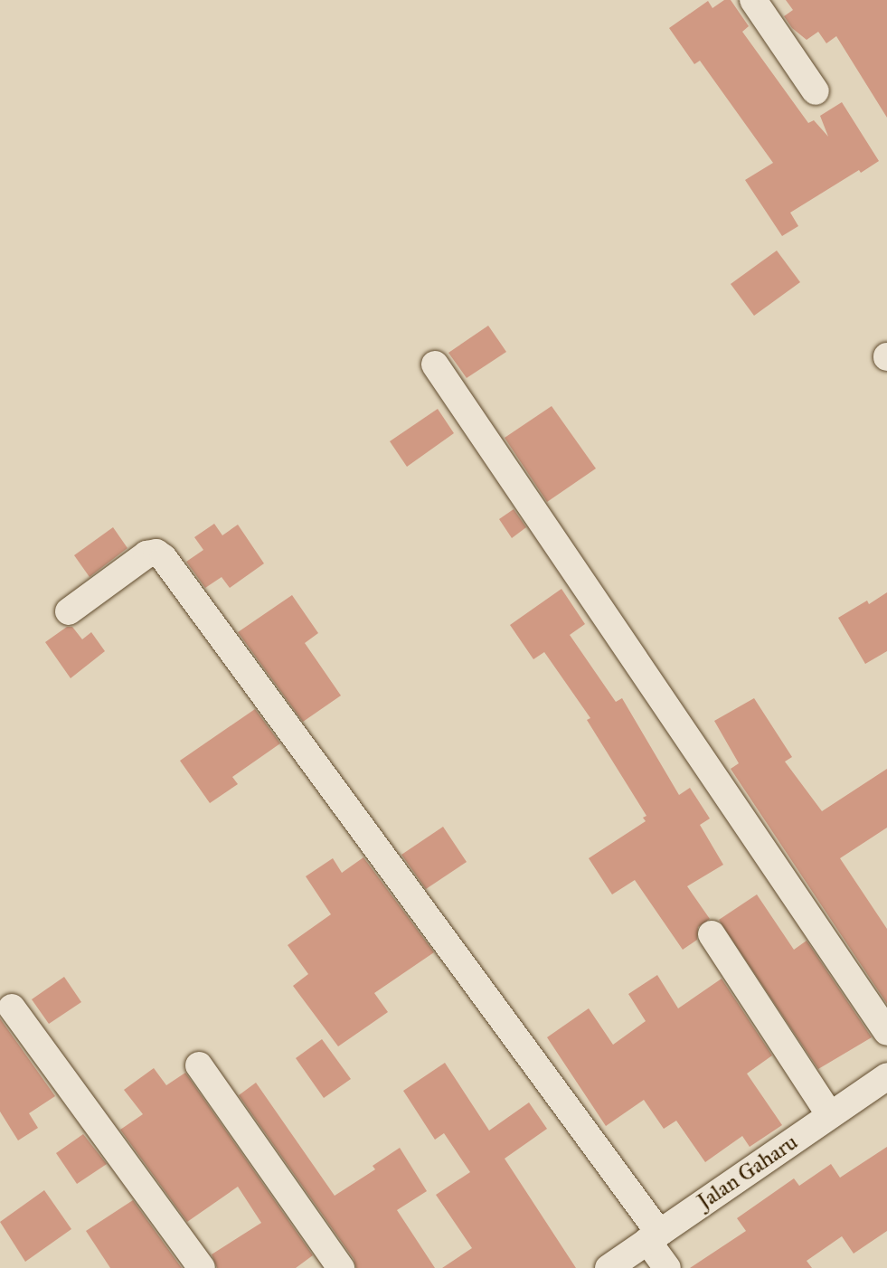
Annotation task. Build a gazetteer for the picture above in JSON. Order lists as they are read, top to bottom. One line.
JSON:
{"streets":{"street":["Jalan Gaharu"]}}
